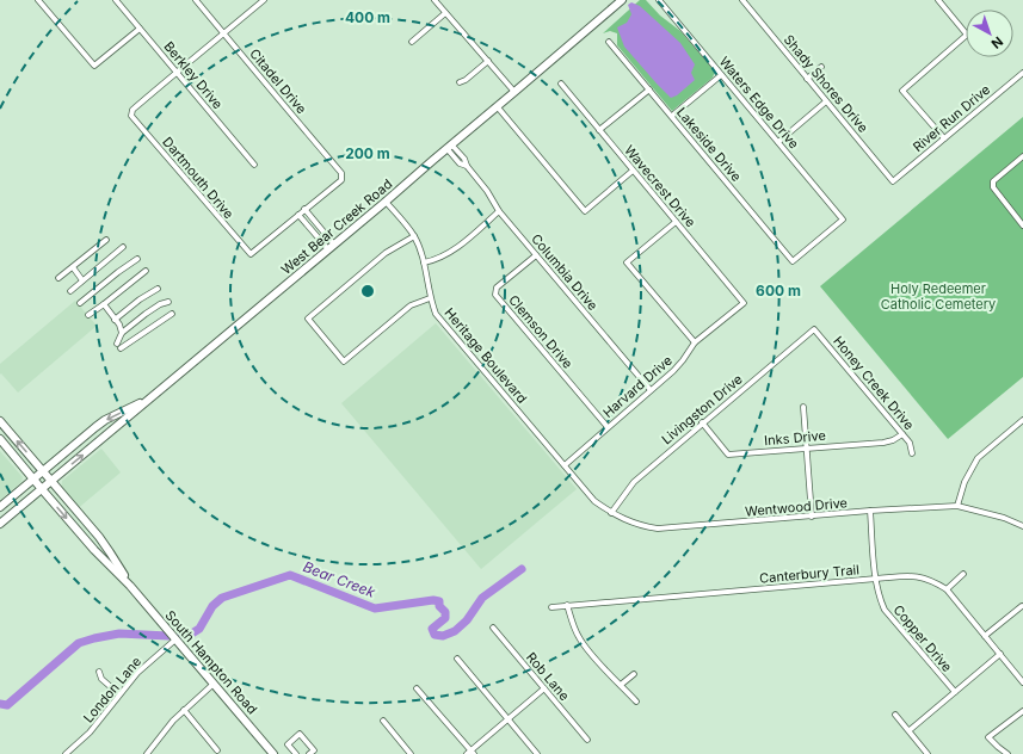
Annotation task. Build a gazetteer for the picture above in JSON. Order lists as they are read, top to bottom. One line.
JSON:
{"streets":{"main road":["West Bear Creek Road","South Hampton Road"],"street":["Berkley Drive","Citadel Drive","Shady Shores Drive","Waters Edge Drive","River Run Drive","Lakeside Drive","Dartmouth Drive","Wavecrest Drive","Columbia Drive","Clemson Drive","Heritage Boulevard","Honey Creek Drive","Harvard Drive","Livingston Drive","Inks Drive","Wentwood Drive","Canterbury Trail","Copper Drive","Rob Lane","London Lane"]},"crossings":[["Berkley Drive","Dartmouth Drive"],["Shady Shores Drive","River Run Drive"],["Waters Edge Drive","Lakeside Drive"],["Wavecrest Drive","Harvard Drive"],["West Bear Creek Road","Columbia Drive"],["West Bear Creek Road","Heritage Boulevard"],["West Bear Creek Road","South Hampton Road"],["Columbia Drive","Clemson Drive"],["Columbia Drive","Harvard Drive"],["Clemson Drive","Harvard Drive"],["Heritage Boulevard","Harvard Drive"],["Heritage Boulevard","Wentwood Drive"],["Honey Creek Drive","Livingston Drive"],["Honey Creek Drive","Inks Drive"],["Livingston Drive","Inks Drive"],["Livingston Drive","Wentwood Drive"],["Wentwood Drive","Copper Drive"],["Canterbury Trail","Copper Drive"],["South Hampton Road","London Lane"]],"water":["Bear Creek"],"parks":["Holy Redeemer Catholic Cemetery"],"north":"bottom right","rings":["400 m","200 m","600 m"]}
